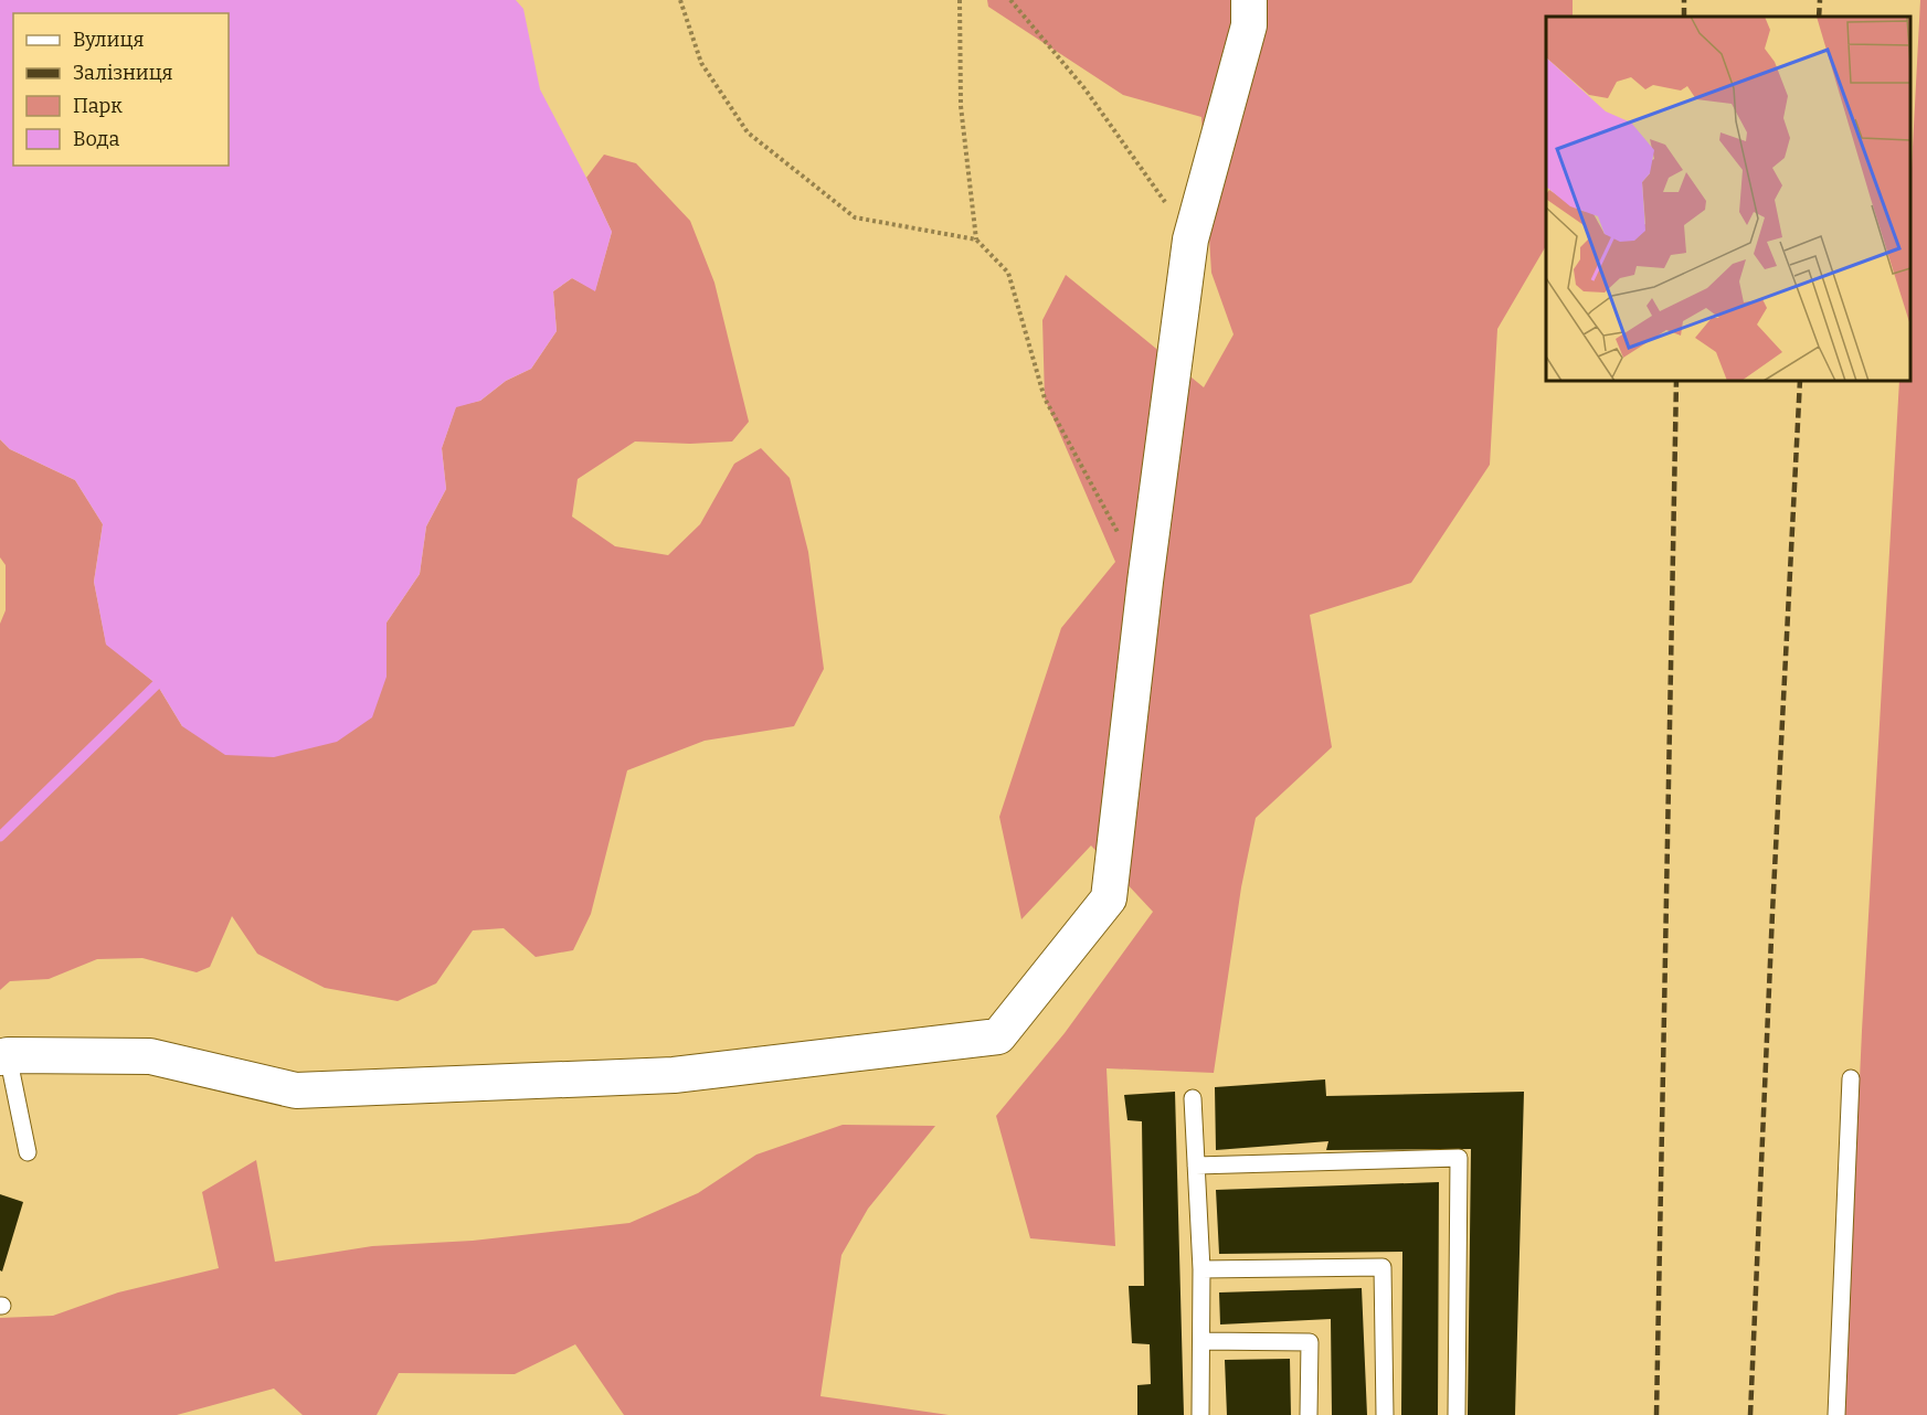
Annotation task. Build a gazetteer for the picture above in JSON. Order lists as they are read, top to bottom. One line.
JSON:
{"legend":["Вулиця","Залізниця","Парк","Вода"]}
